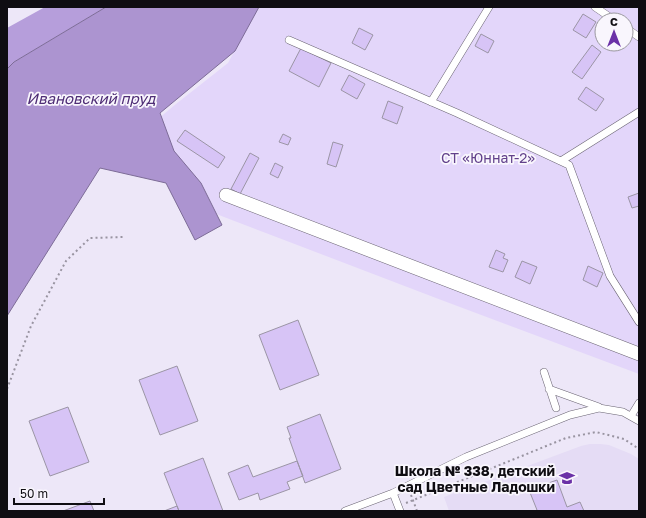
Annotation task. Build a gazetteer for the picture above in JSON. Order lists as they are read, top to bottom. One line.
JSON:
{"water":["Ивановский пруд"],"parks":["СТ «Юннат-2»"],"places":{"school or university":["Школа № 338, детский сад Цветные Ладошки"]},"scale_bar":"50 m","north":"top"}
